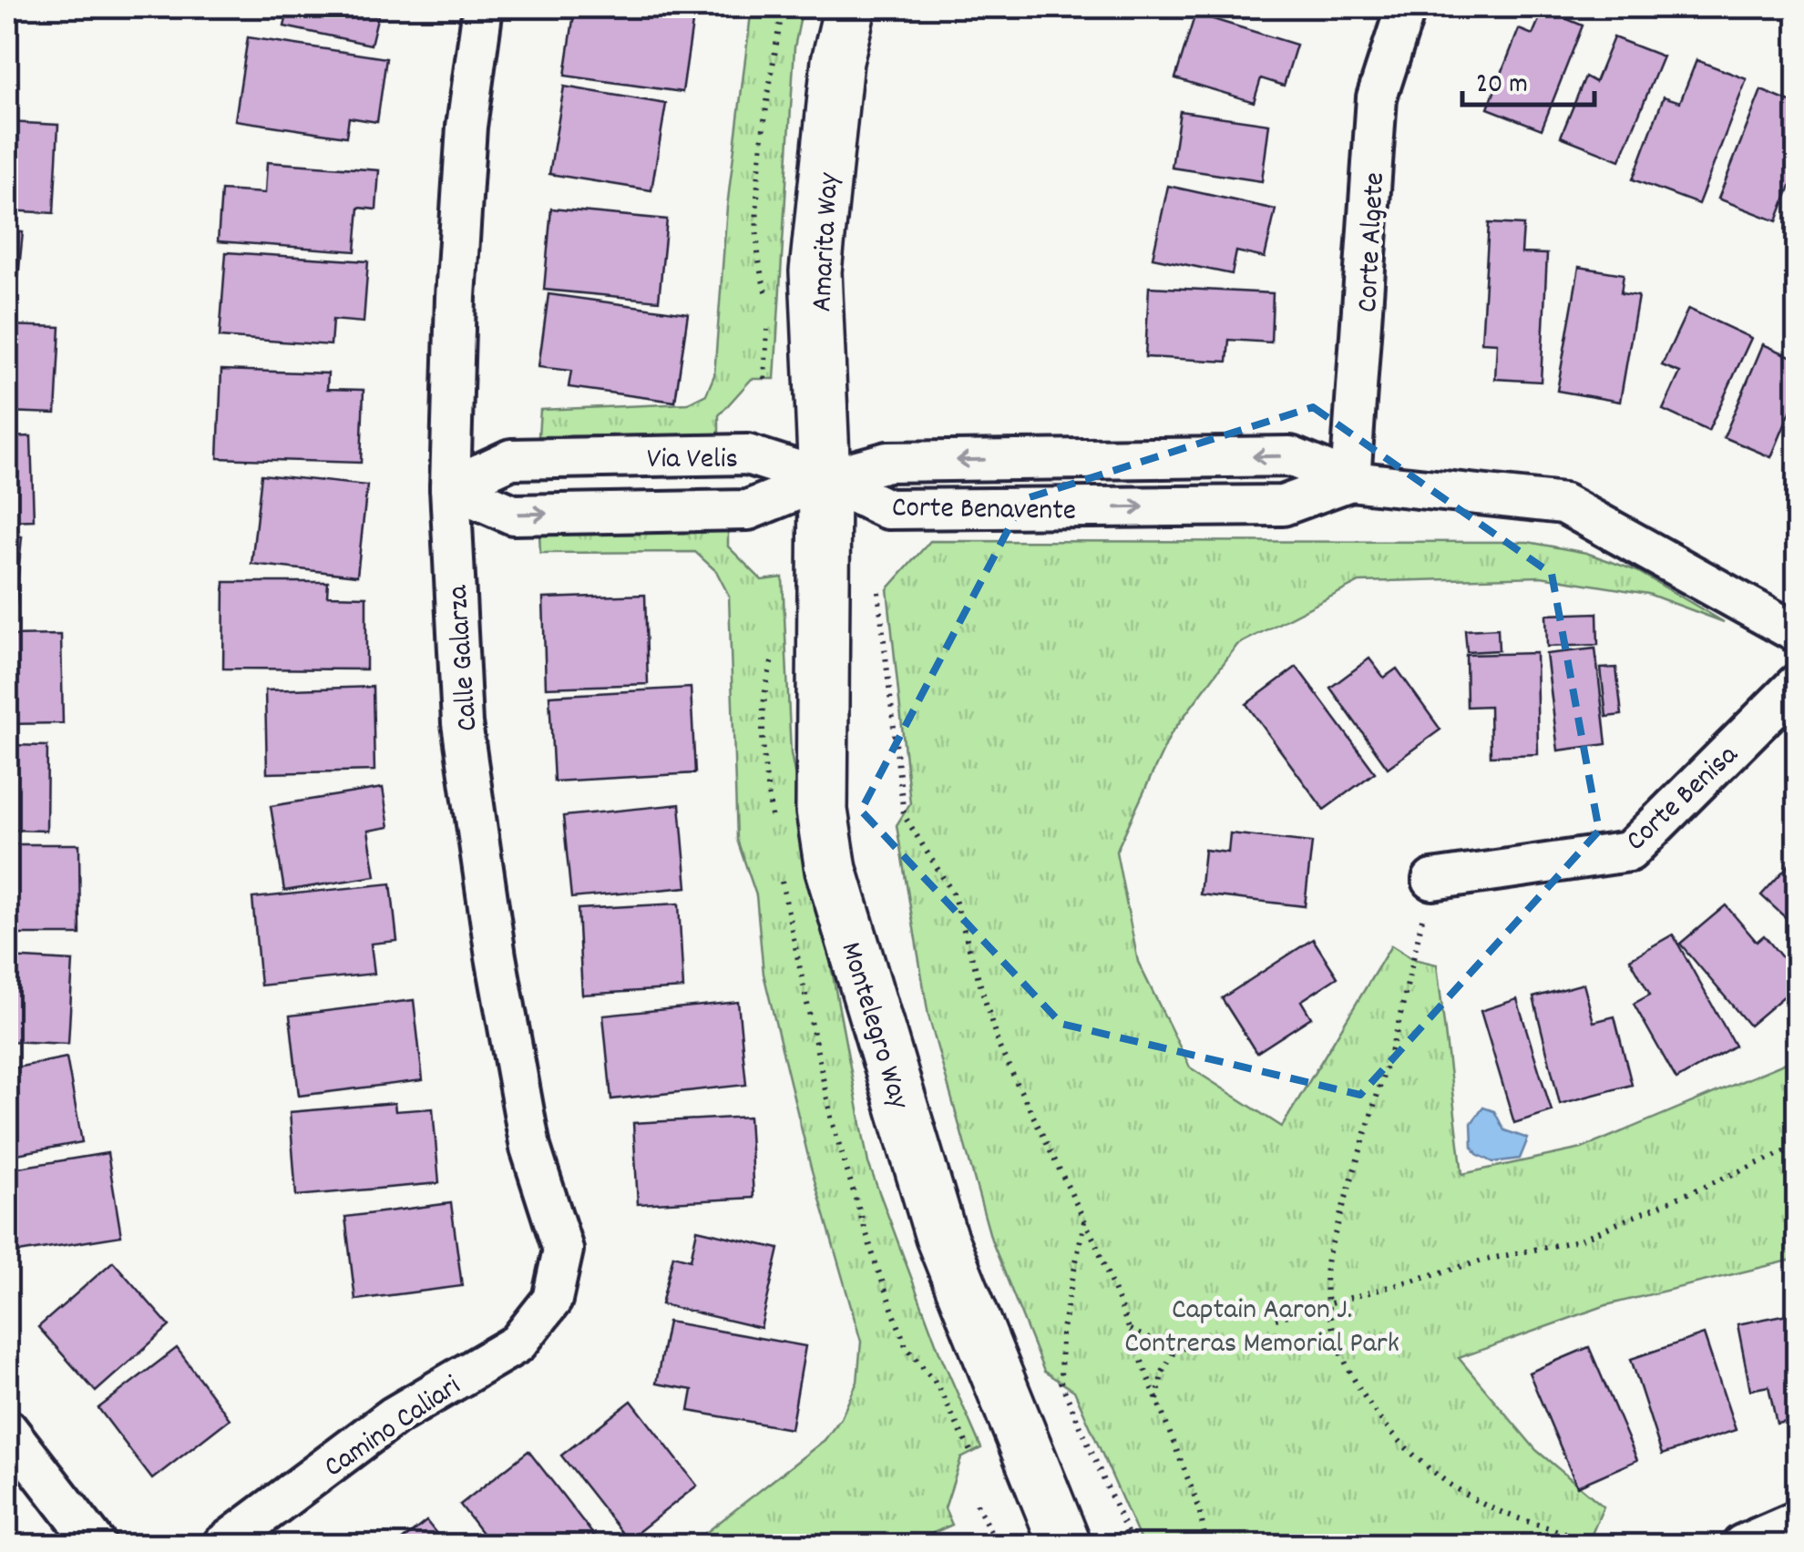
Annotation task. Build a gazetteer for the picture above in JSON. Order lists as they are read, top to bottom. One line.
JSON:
{"streets":{"street":["Amarita Way","Corte Algete","Via Velis","Corte Benavente","Calle Galarza","Corte Benisa","Montelegro Way","Camino Caliari"]},"crossings":[["Amarita Way","Via Velis"],["Amarita Way","Corte Benavente"],["Amarita Way","Montelegro Way"],["Corte Algete","Corte Benavente"],["Via Velis","Corte Benavente"],["Via Velis","Calle Galarza"],["Via Velis","Montelegro Way"],["Corte Benavente","Montelegro Way"],["Calle Galarza","Camino Caliari"]],"parks":["Captain Aaron J. Contreras Memorial Park"],"scale_bar":"20 m"}
